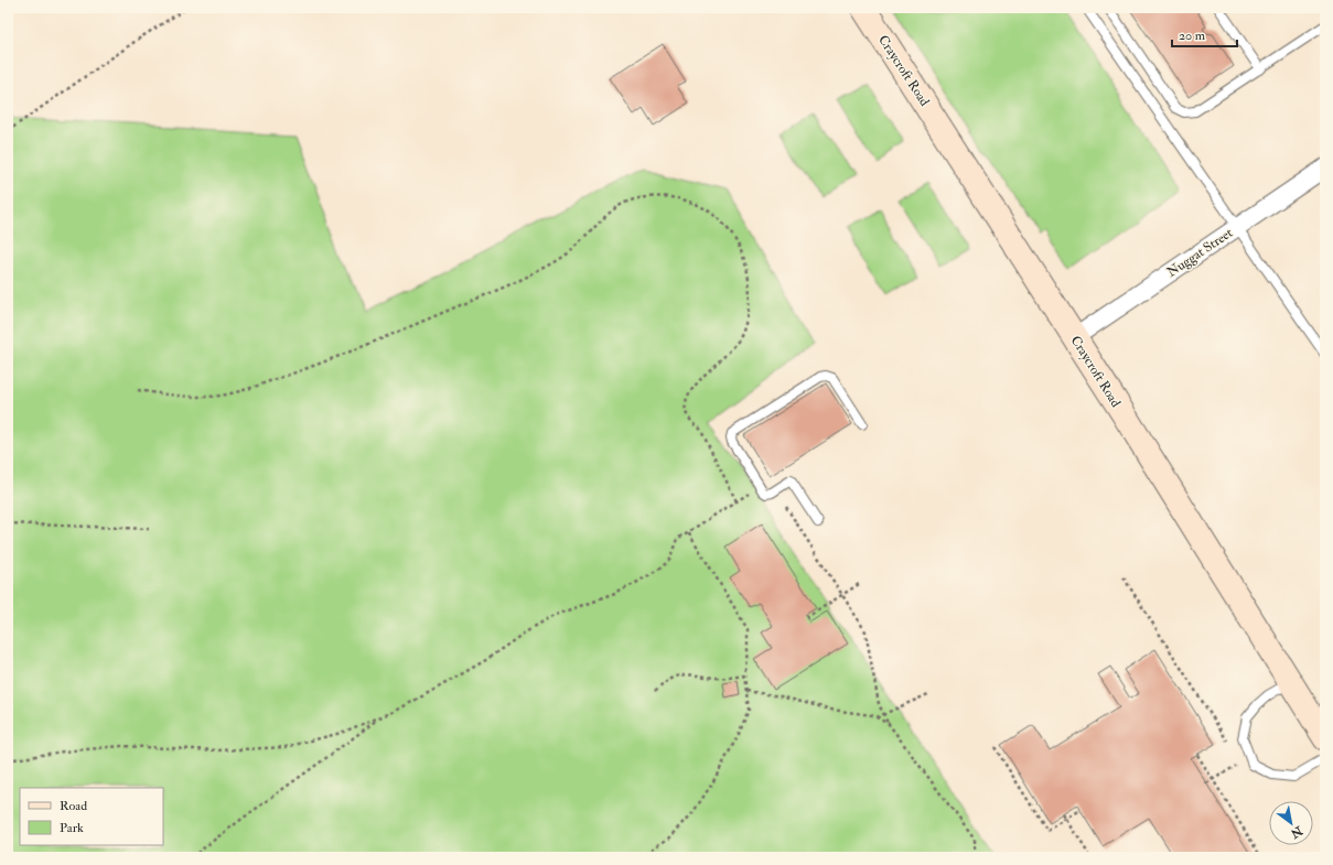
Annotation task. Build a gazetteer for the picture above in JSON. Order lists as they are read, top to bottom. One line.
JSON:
{"streets":{"street":["Craycroft Road","Nuggat Street"]},"crossings":[["Craycroft Road","Nuggat Street"]],"legend":["Road","Park"],"scale_bar":"20 m","north":"bottom right"}
